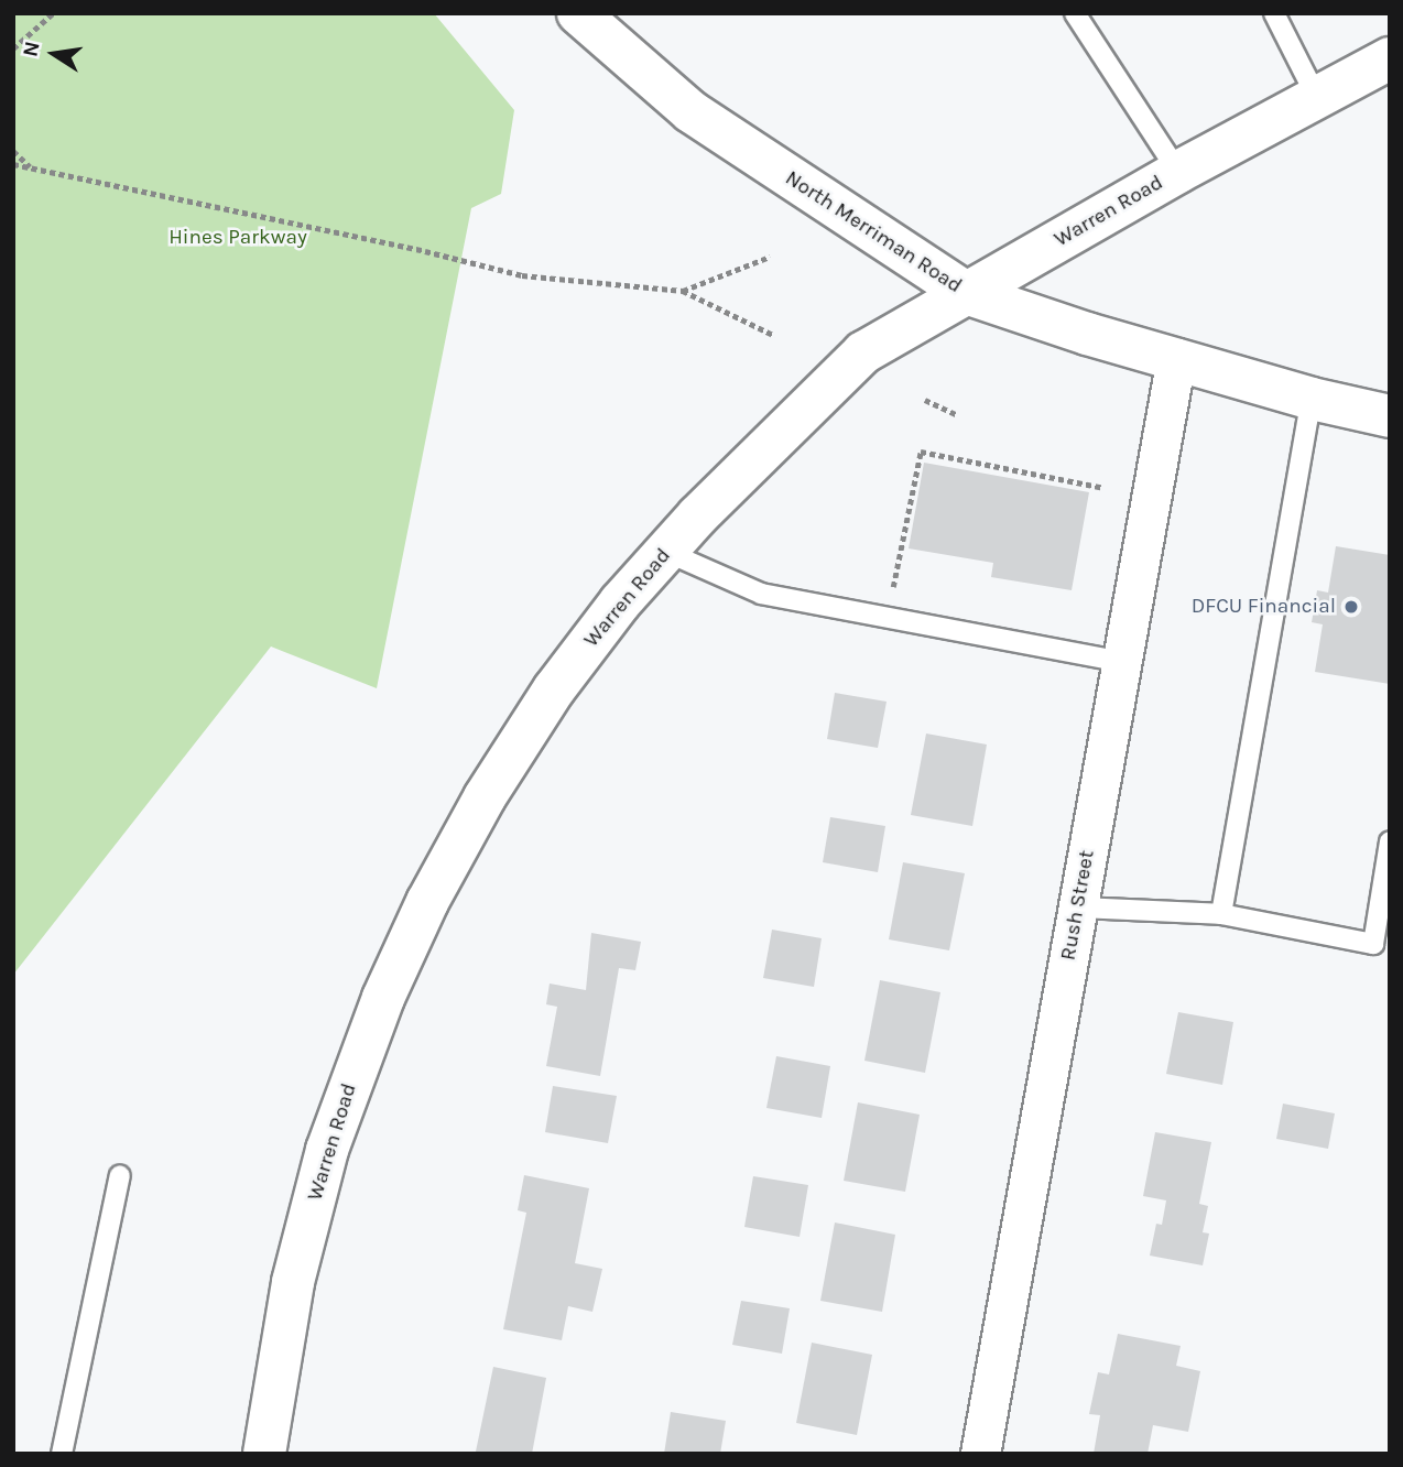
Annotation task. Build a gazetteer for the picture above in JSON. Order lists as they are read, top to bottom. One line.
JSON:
{"streets":{"main road":["Warren Road","North Merriman Road"],"street":["Rush Street"]},"crossings":[["Warren Road","North Merriman Road"],["North Merriman Road","Rush Street"]],"parks":["Hines Parkway"],"places":["DFCU Financial"],"north":"left"}
